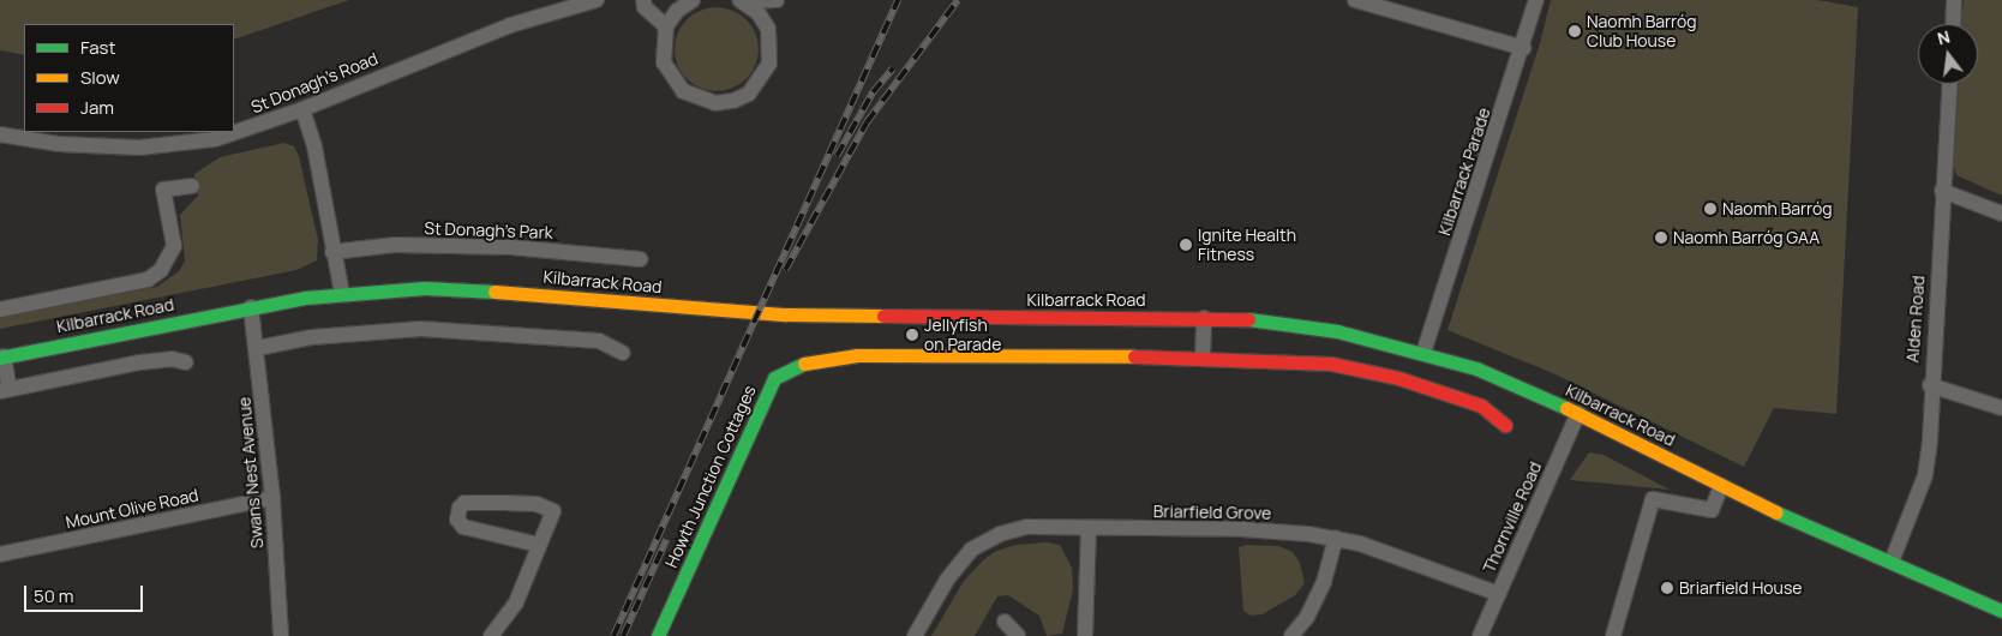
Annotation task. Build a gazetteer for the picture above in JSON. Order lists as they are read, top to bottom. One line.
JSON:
{"streets":{"main road":["Kilbarrack Road","Howth Junction Cottages"],"street":["St Donagh's Road","Kilbarrack Parade","St Donagh's Park","Alden Road","Swans Nest Avenue","Mount Olive Road","Briarfield Grove","Thornville Road"]},"crossings":[["Kilbarrack Parade","Kilbarrack Road"],["Kilbarrack Road","Alden Road"],["Kilbarrack Road","Swans Nest Avenue"],["Kilbarrack Road","Thornville Road"],["Swans Nest Avenue","Mount Olive Road"],["Briarfield Grove","Thornville Road"]],"places":["Naomh Barróg Club House","Naomh Barróg","Naomh Barróg GAA","Ignite Health Fitness","Jellyfish on Parade","Briarfield House"],"legend":["Fast","Slow","Jam"],"scale_bar":"50 m","north":"top"}
